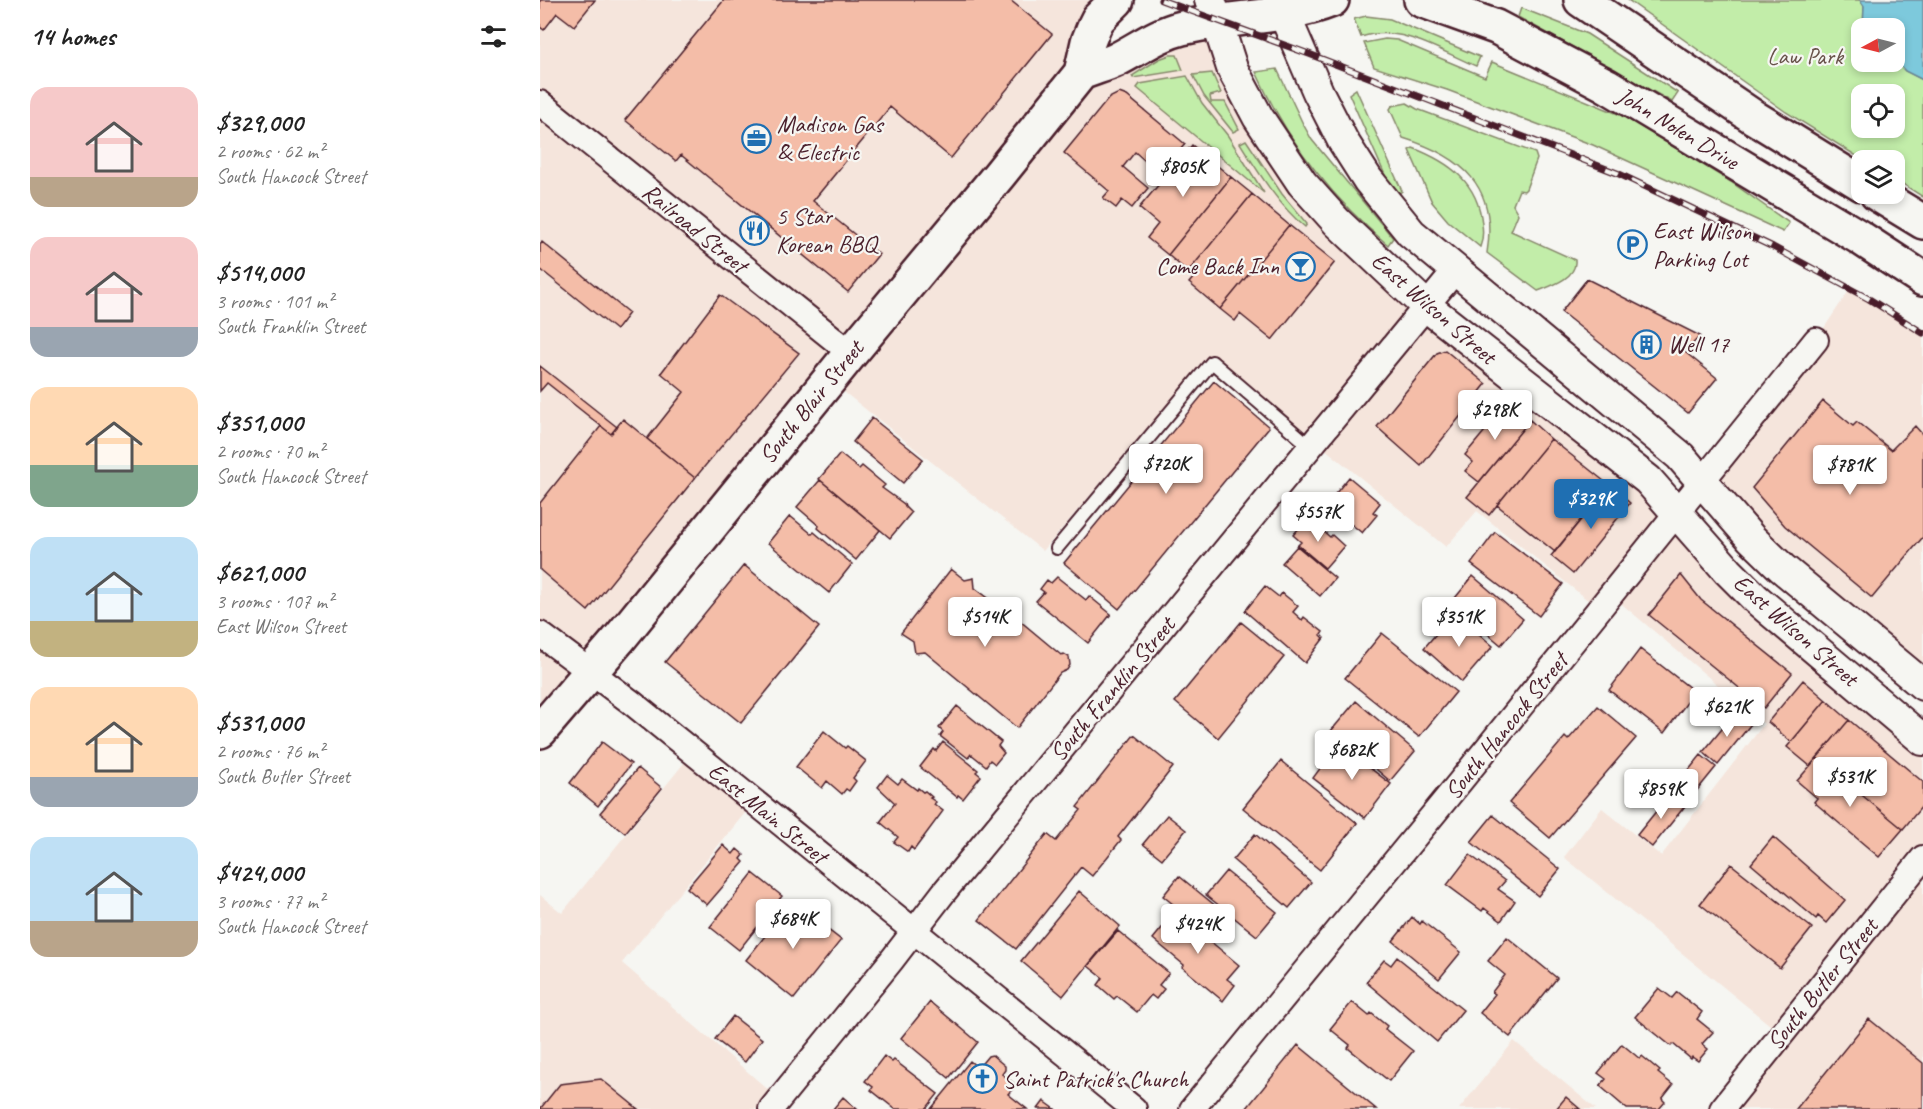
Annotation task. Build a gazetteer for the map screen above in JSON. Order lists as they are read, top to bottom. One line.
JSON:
{"streets":{"main road":["John Nolen Drive","South Blair Street"],"street":["Railroad Street","East Wilson Street","South Franklin Street","South Hancock Street","East Main Street","South Butler Street"]},"crossings":[["Railroad Street","South Blair Street"],["East Wilson Street","South Blair Street"],["East Wilson Street","South Franklin Street"],["East Wilson Street","South Hancock Street"],["South Blair Street","East Main Street"],["South Franklin Street","East Main Street"]],"parks":["Law Park"],"places":{"office":["Madison Gas & Electric"],"restaurant":["5 Star Korean BBQ"],"parking":["East Wilson Parking Lot"],"bar":["Come Back Inn"],"building":["Well 17"],"church":["Saint Patrick's Church"]},"north":"left","page":{"heading":"14 homes","list":[{"name":"$329,000","note":"2 rooms · 62 m² · South Hancock Street"},{"name":"$514,000","note":"3 rooms · 101 m² · South Franklin Street"},{"name":"$351,000","note":"2 rooms · 70 m² · South Hancock Street"},{"name":"$621,000","note":"3 rooms · 107 m² · East Wilson Street"},{"name":"$531,000","note":"2 rooms · 76 m² · South Butler Street"},{"name":"$424,000","note":"3 rooms · 77 m² · South Hancock Street"}],"price":["$805K","$298K","$720K","$781K","$329K","$557K","$514K","$351K","$621K","$682K","$531K","$859K","$684K","$424K"]}}
